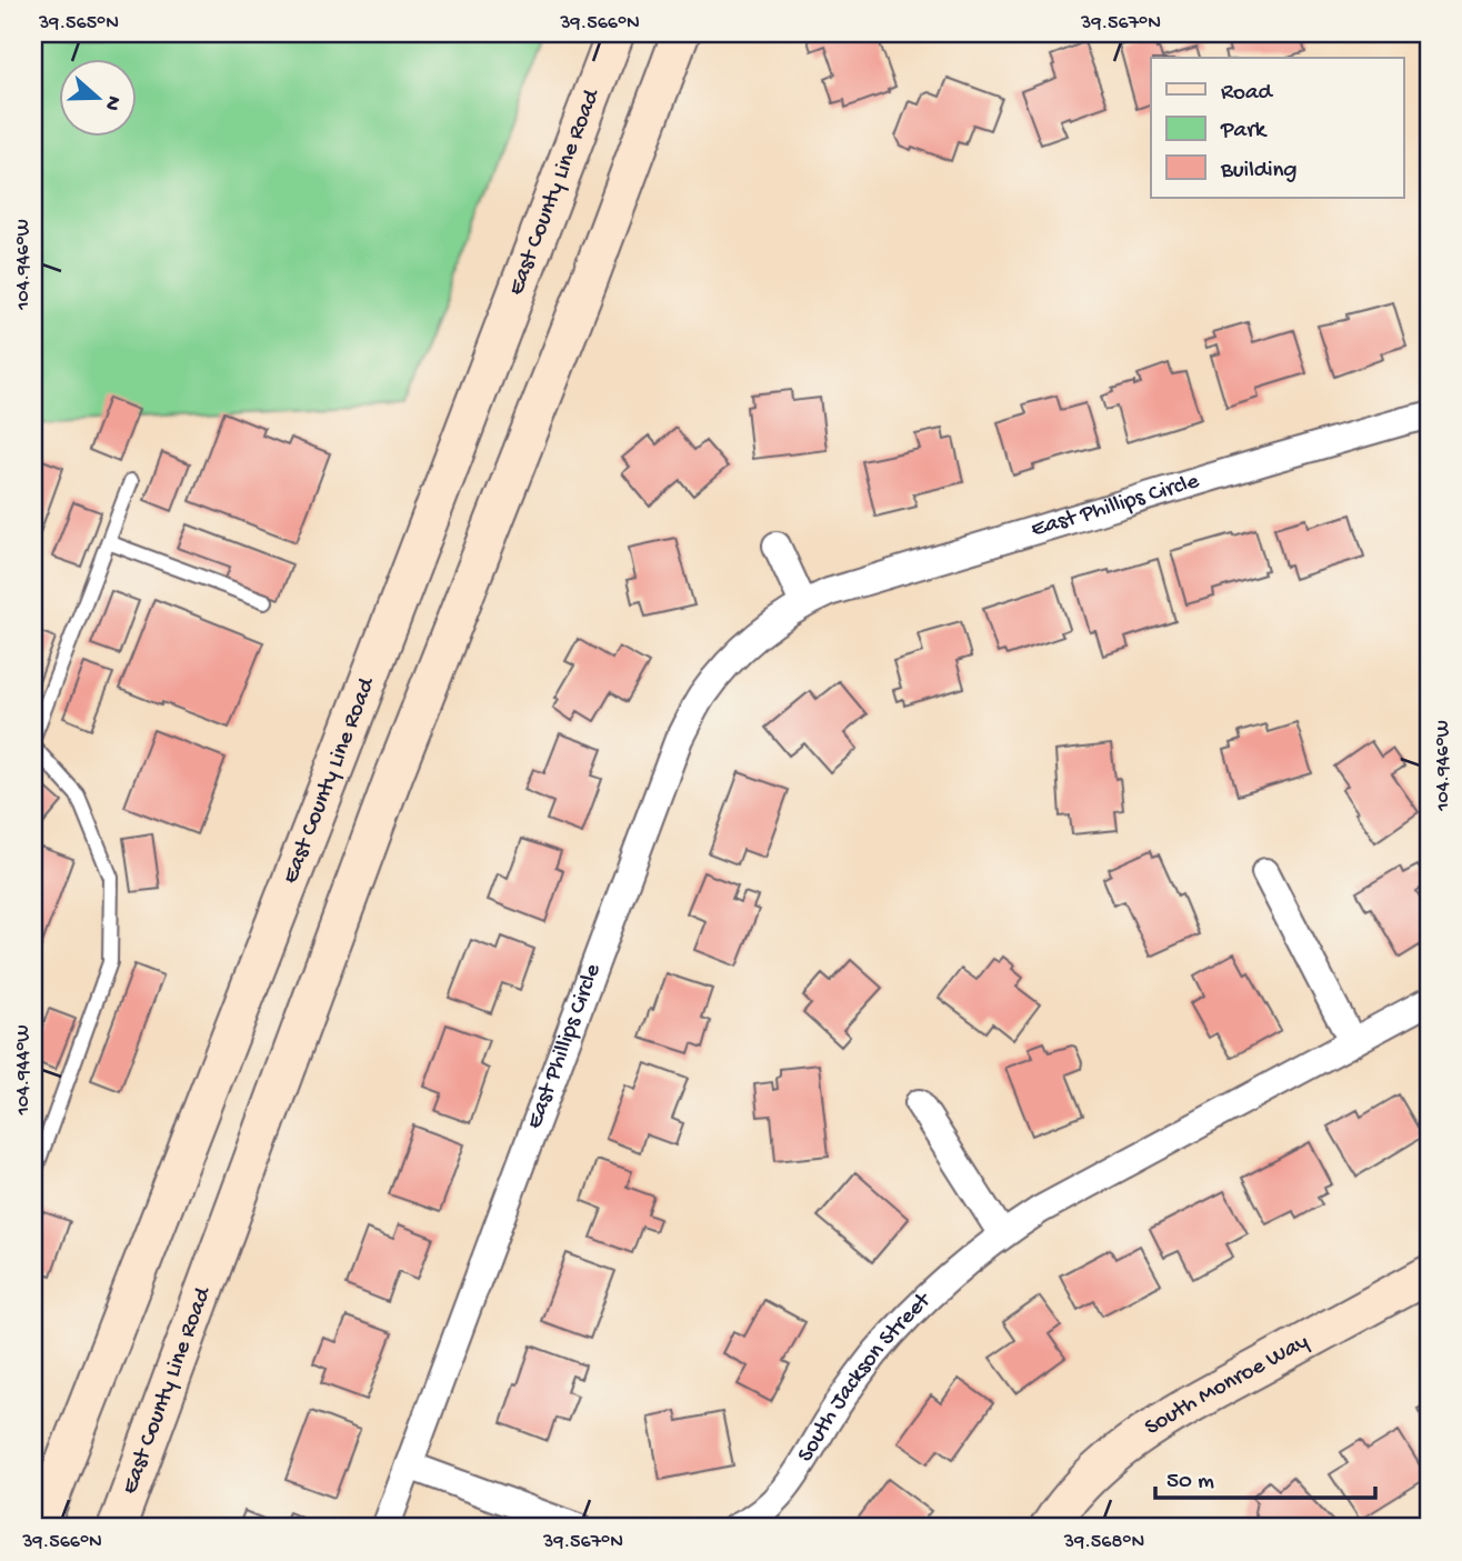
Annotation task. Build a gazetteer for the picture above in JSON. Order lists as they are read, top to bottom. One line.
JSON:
{"streets":{"main road":["East County Line Road","South Monroe Way"],"street":["East Phillips Circle","South Jackson Street"]},"legend":["Road","Park","Building"],"scale_bar":"50 m","north":"right","coordinates":["39.565°N","39.566°N","39.567°N","104.946°W","104.944°W","39.568°N"]}
